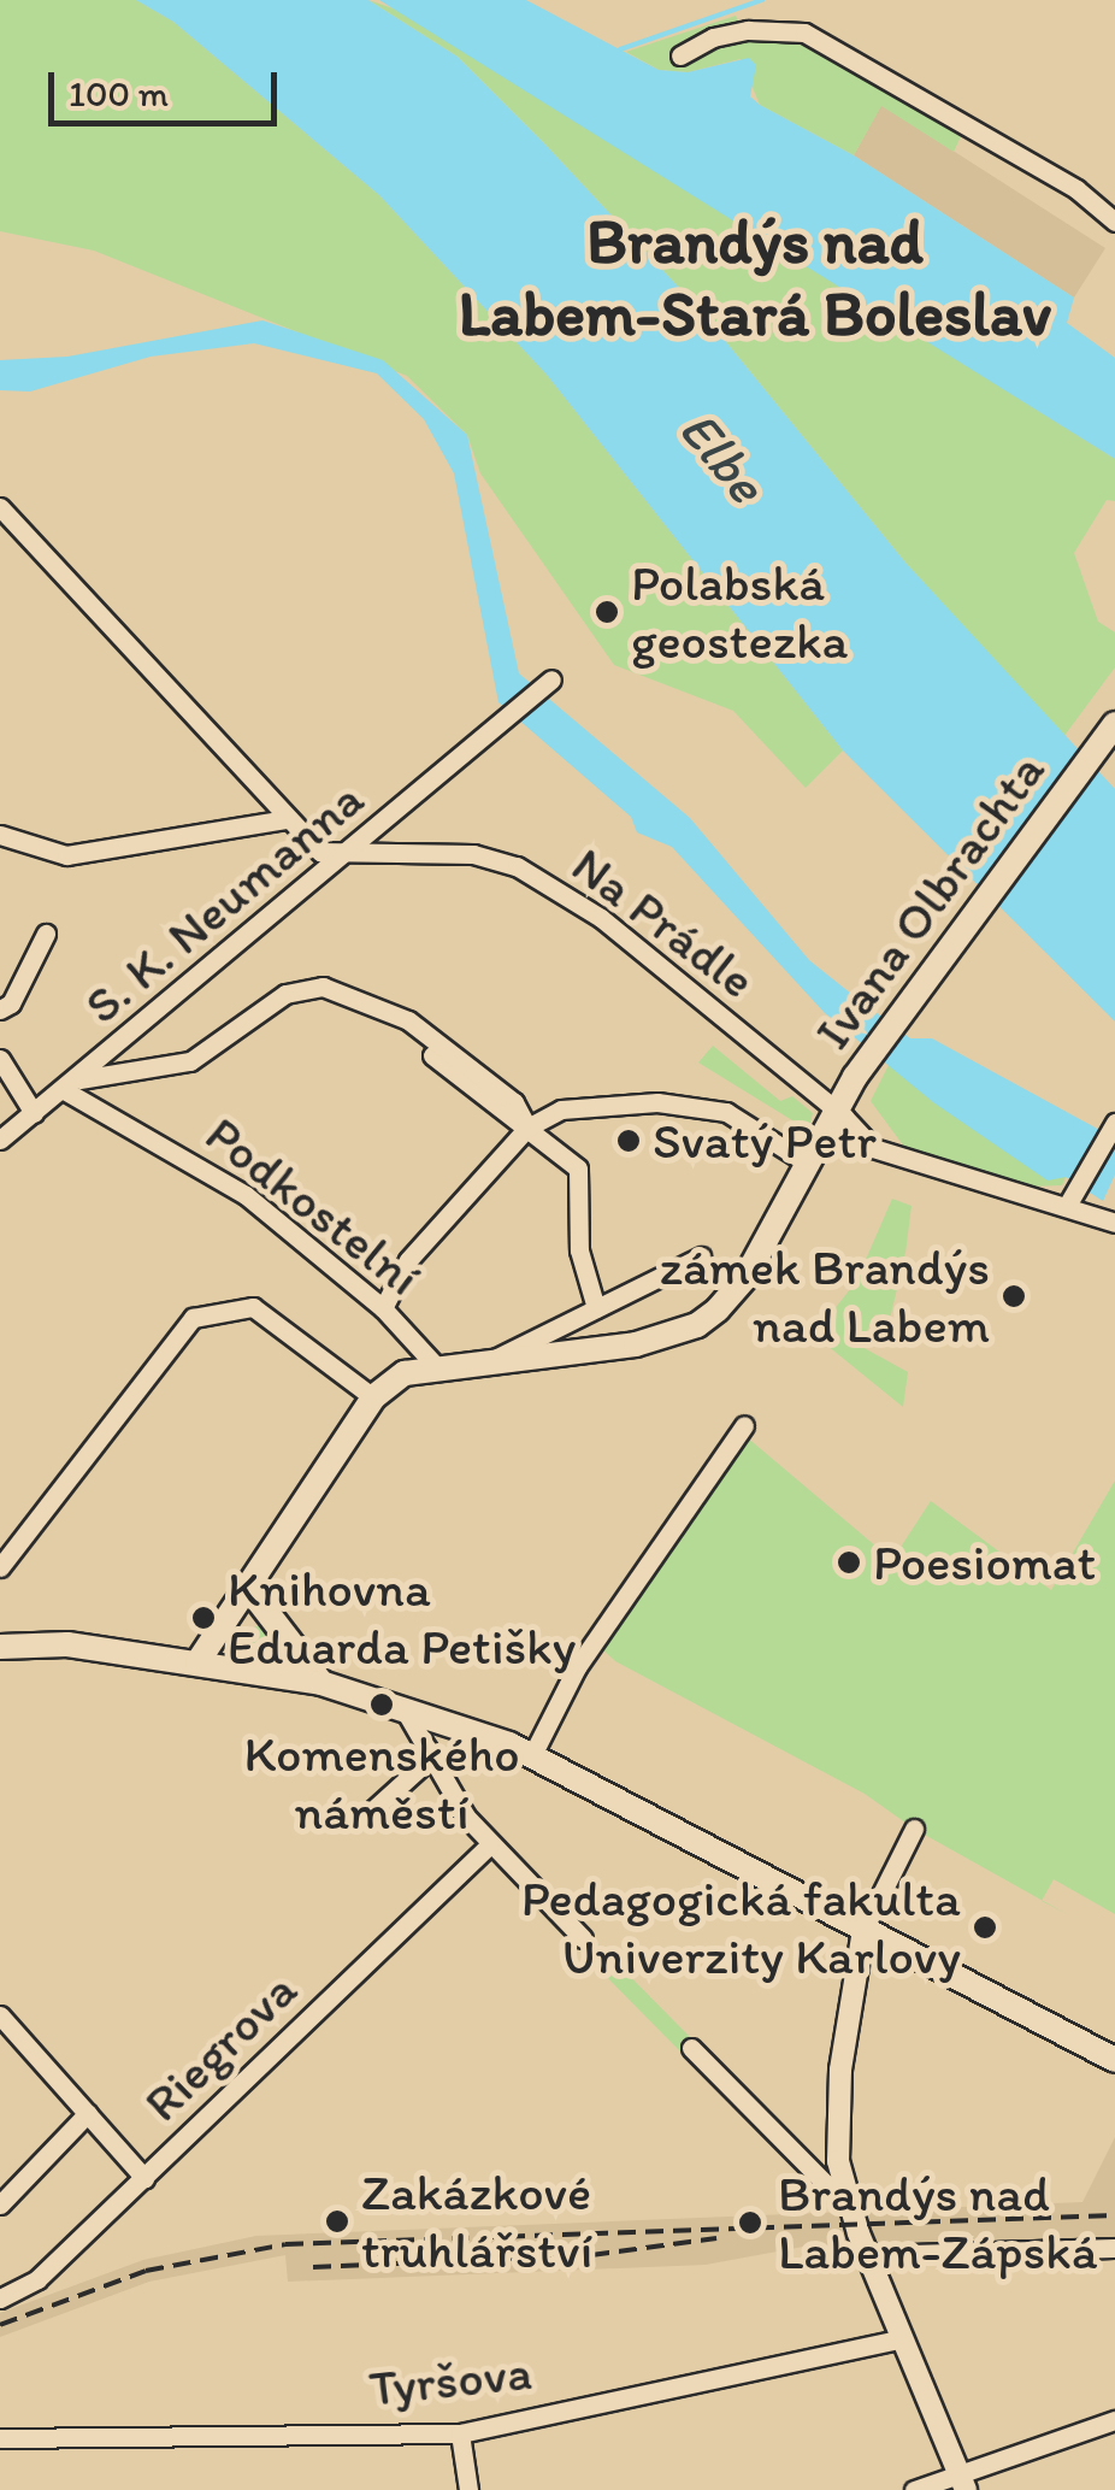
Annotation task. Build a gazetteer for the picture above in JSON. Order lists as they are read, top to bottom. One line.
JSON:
{"streets":{"main road":["Ivana Olbrachta"],"street":["S. K. Neumanna","Na Prádle","Podkostelní","Riegrova","Tyršova"]},"crossings":[["Ivana Olbrachta","Na Prádle"],["Ivana Olbrachta","Podkostelní"],["S. K. Neumanna","Na Prádle"],["S. K. Neumanna","Podkostelní"]],"districts":["Brandýs nad Labem-Stará Boleslav"],"water":["Elbe"],"places":["Polabská geostezka","Svatý Petr","zámek Brandýs nad Labem","Poesiomat","Knihovna Eduarda Petišky","Komenského náměstí","Pedagogická fakulta Univerzity Karlovy","Zakázkové truhlářství","Brandýs nad Labem-Zápská"],"scale_bar":"100 m"}
